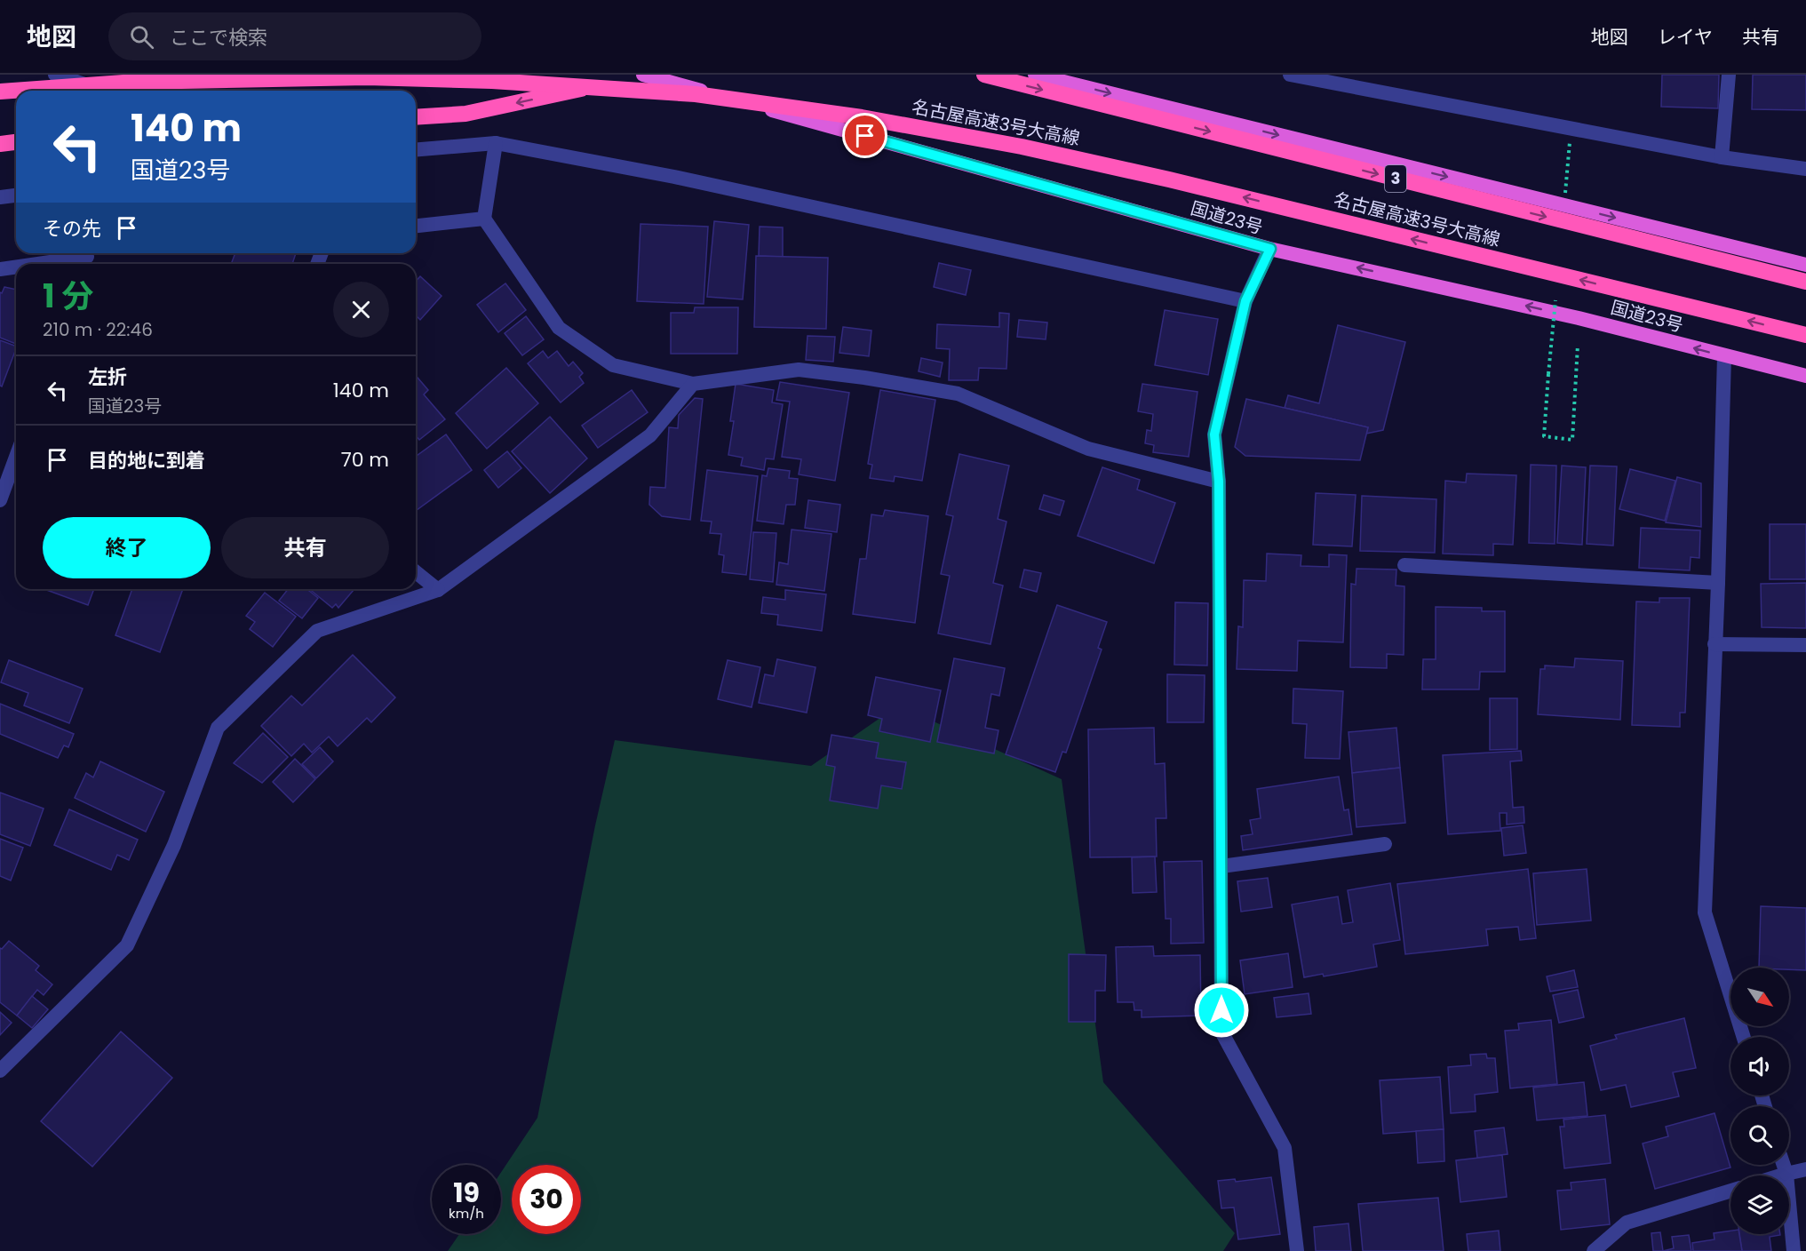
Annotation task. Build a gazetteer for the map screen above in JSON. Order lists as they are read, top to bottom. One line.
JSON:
{"streets":{"highway":["名古屋高速3号大高線","3","国道23号"]},"north":"bottom right","page":{"header":"地図","search":"ここで検索","nav":["地図","レイヤ","共有"],"turn":["140 m","国道23号"],"then":"その先","heading":["1 分","210 m · 22:46"],"list":[{"name":"左折","note":"国道23号","value":"140 m"},{"name":"目的地に到着","value":"70 m"}],"buttons":["終了","共有"],"speed":"19 km/h","limit":"30"}}
